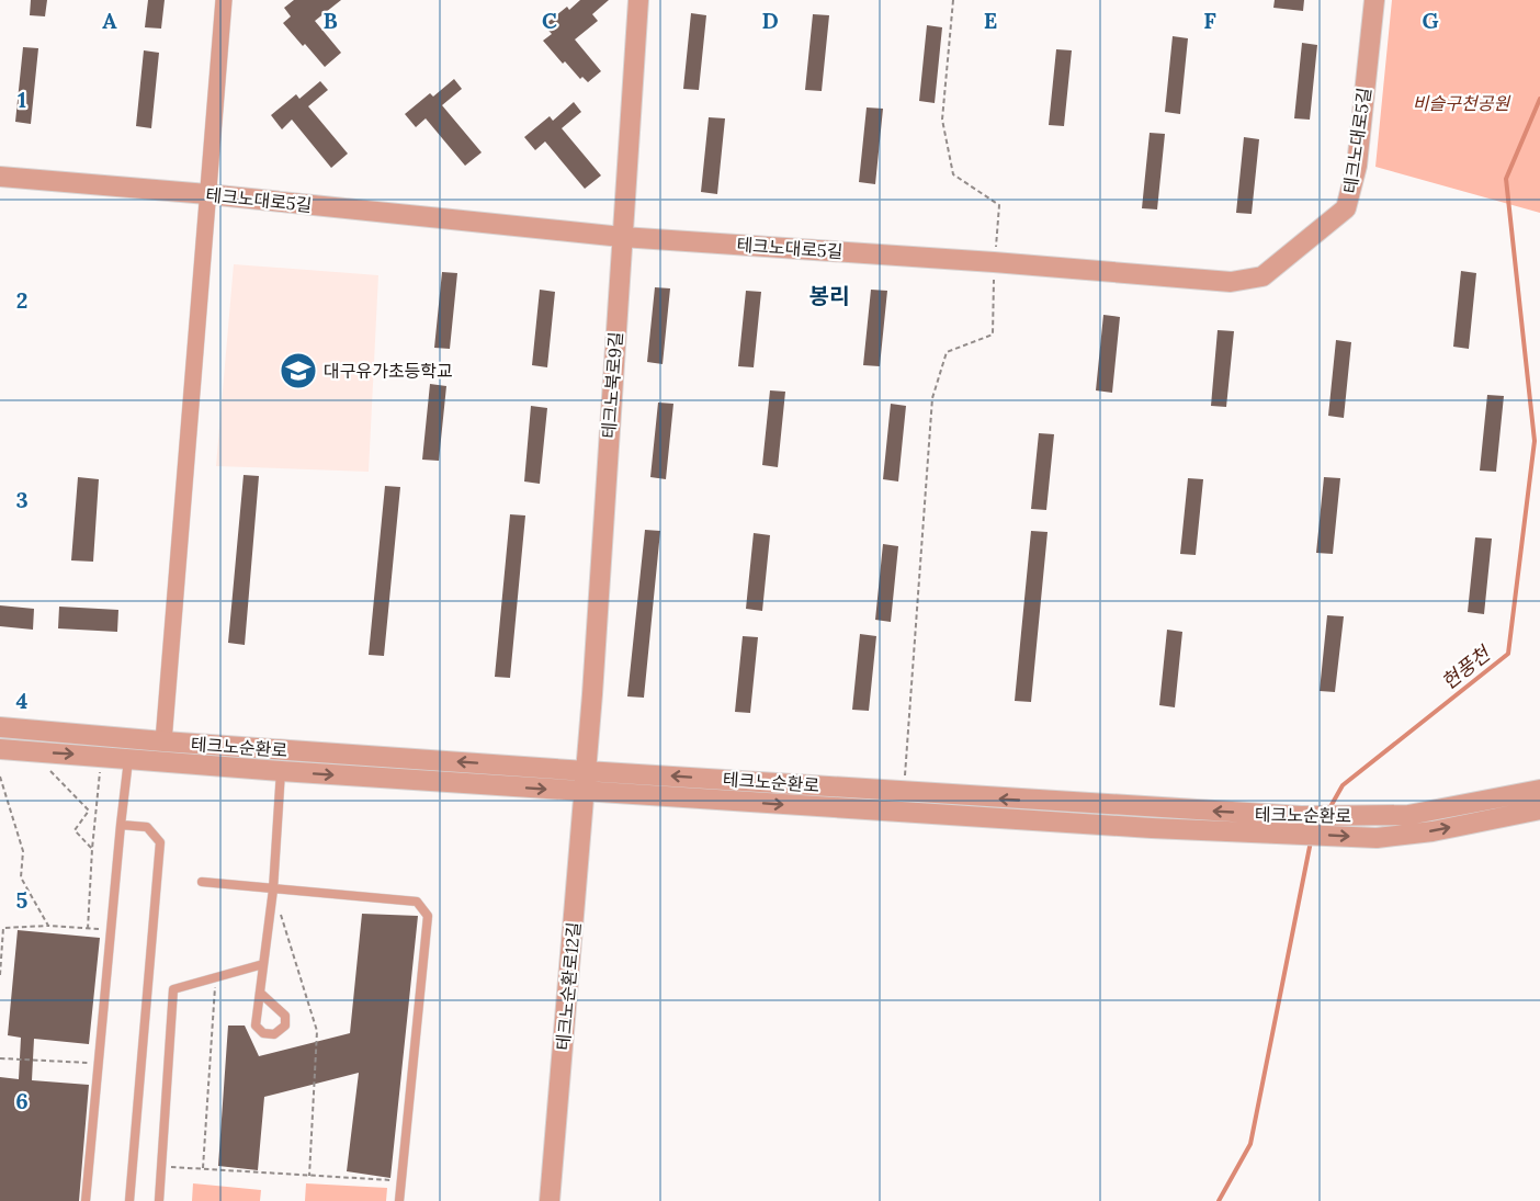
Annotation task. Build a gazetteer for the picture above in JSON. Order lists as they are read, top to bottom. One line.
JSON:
{"streets":{"street":["테크노대로5길","테크노북로9길","테크노순환로","테크노순환로12길"]},"crossings":[["테크노대로5길","테크노북로9길"],["테크노북로9길","테크노순환로"],["테크노북로9길","테크노순환로12길"],["테크노순환로","테크노순환로12길"]],"districts":["봉리"],"water":["현풍천"],"parks":["비슬구천공원"],"places":{"school or university":["대구유가초등학교"]},"grid":{"columns":["A","B","C","D","E","F","G"],"rows":["1","2","3","4","5","6"]}}
